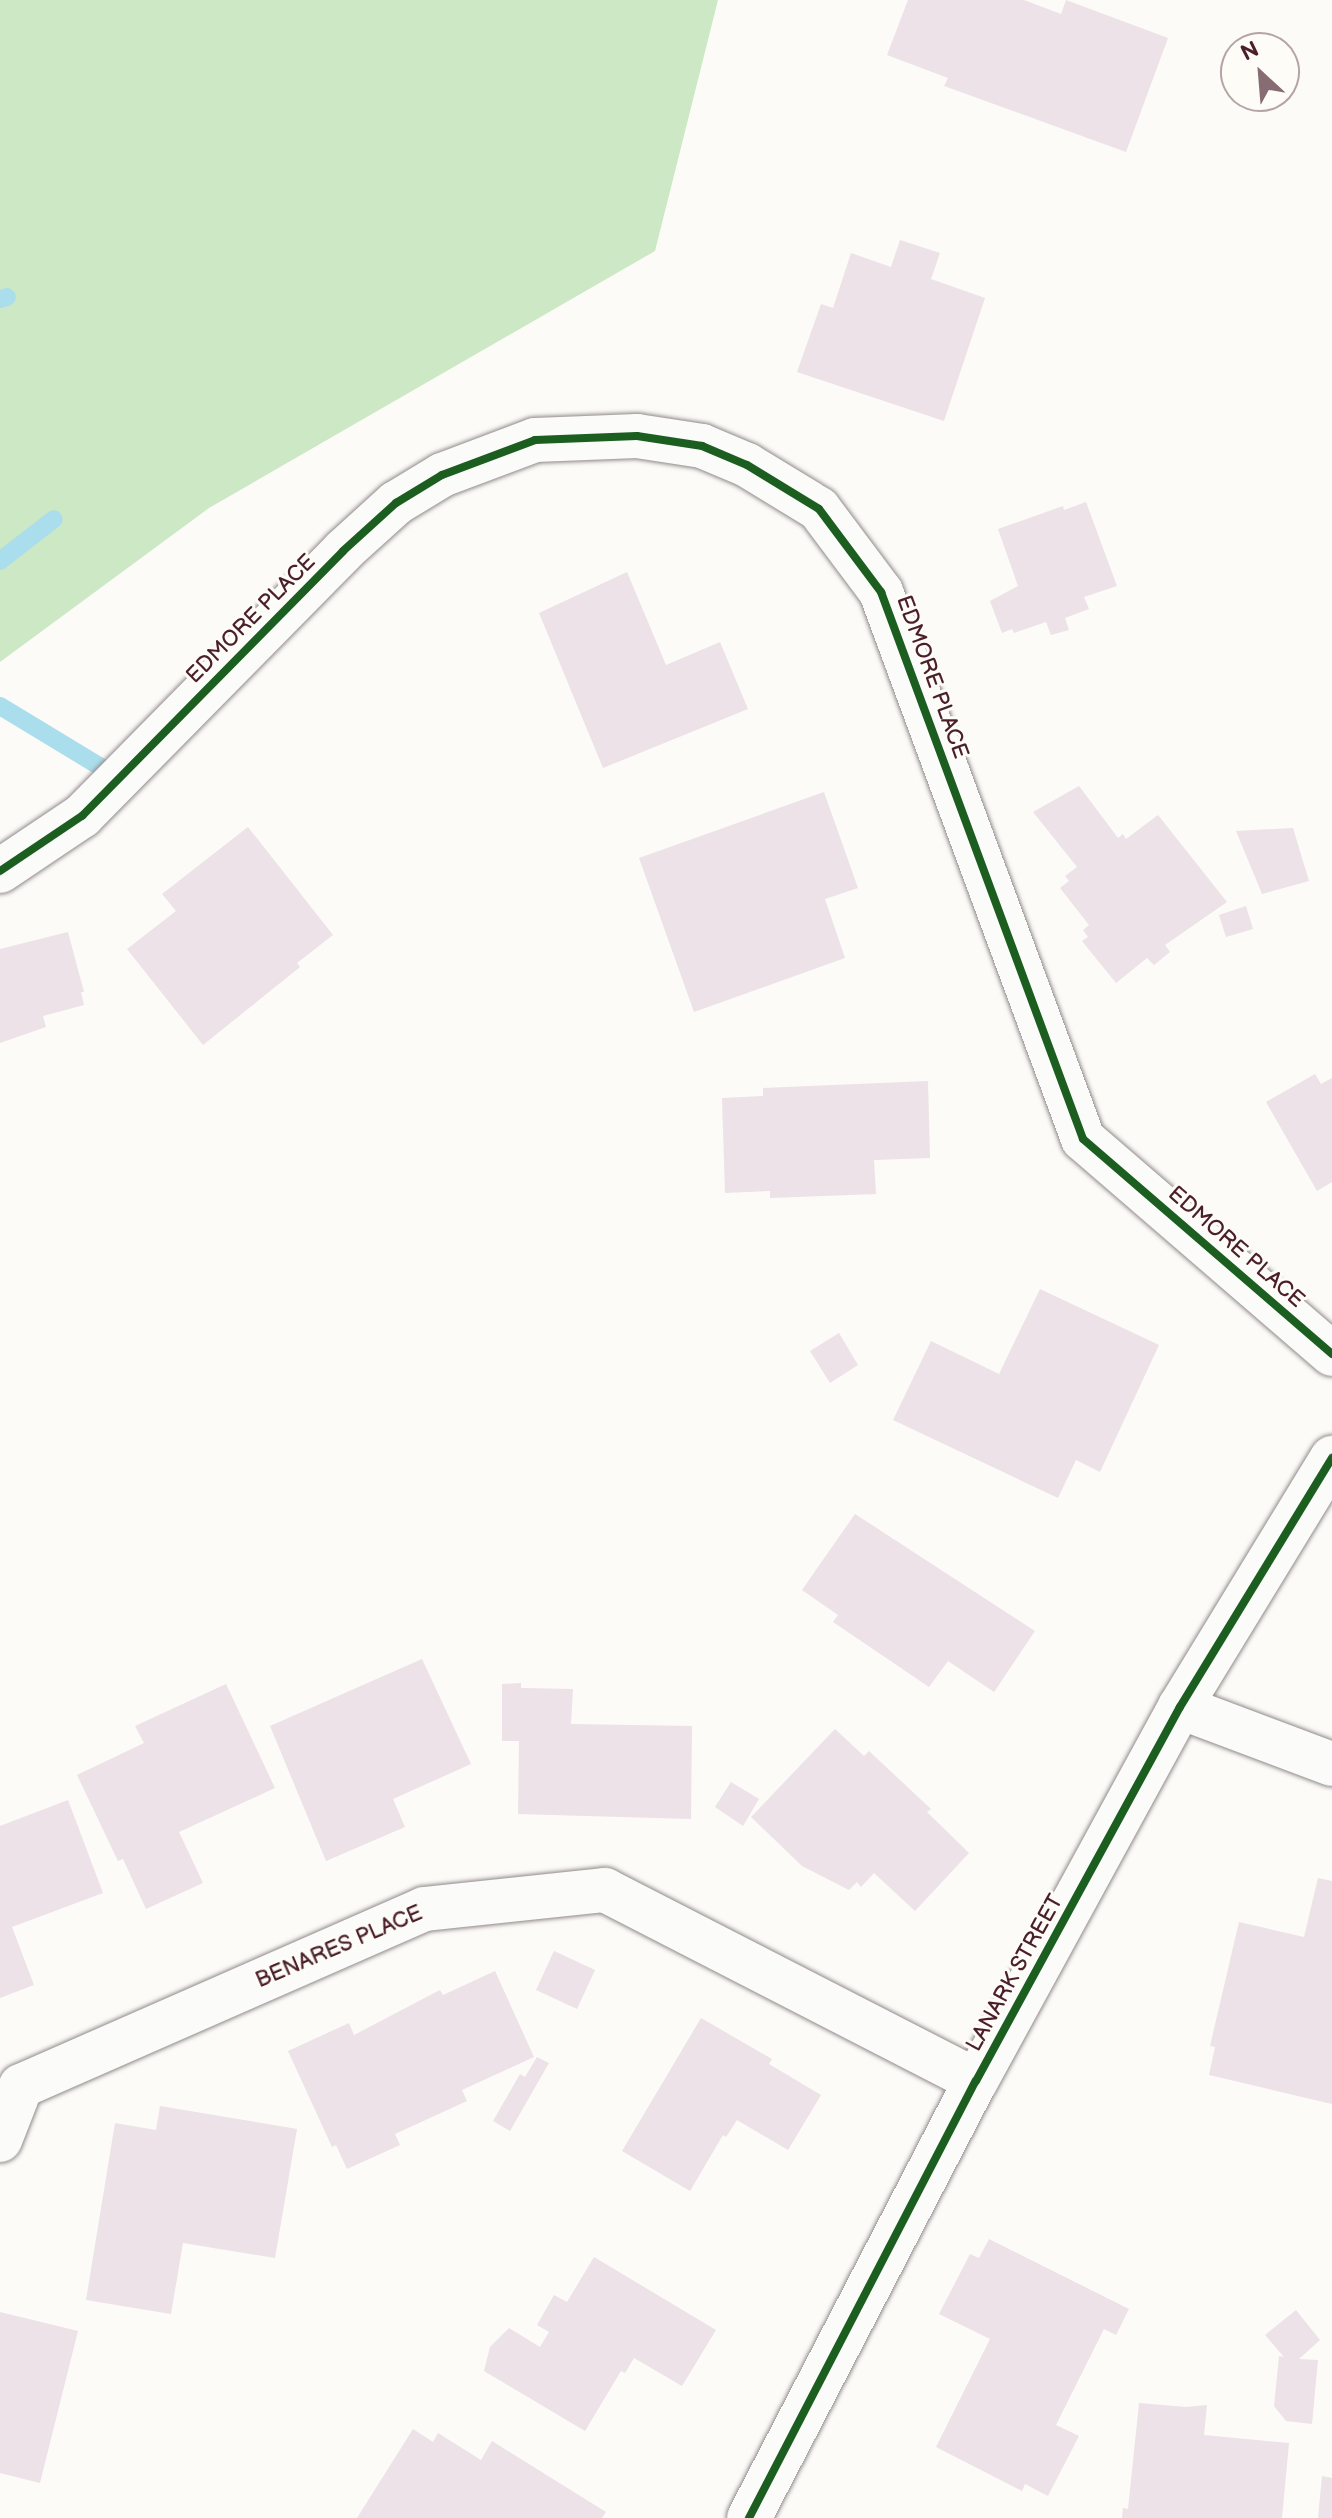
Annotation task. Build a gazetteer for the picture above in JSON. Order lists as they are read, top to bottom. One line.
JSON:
{"streets":{"street":["EDMORE PLACE","BENARES PLACE","LANARK STREET"]},"crossings":[["BENARES PLACE","LANARK STREET"]],"north":"top left"}
